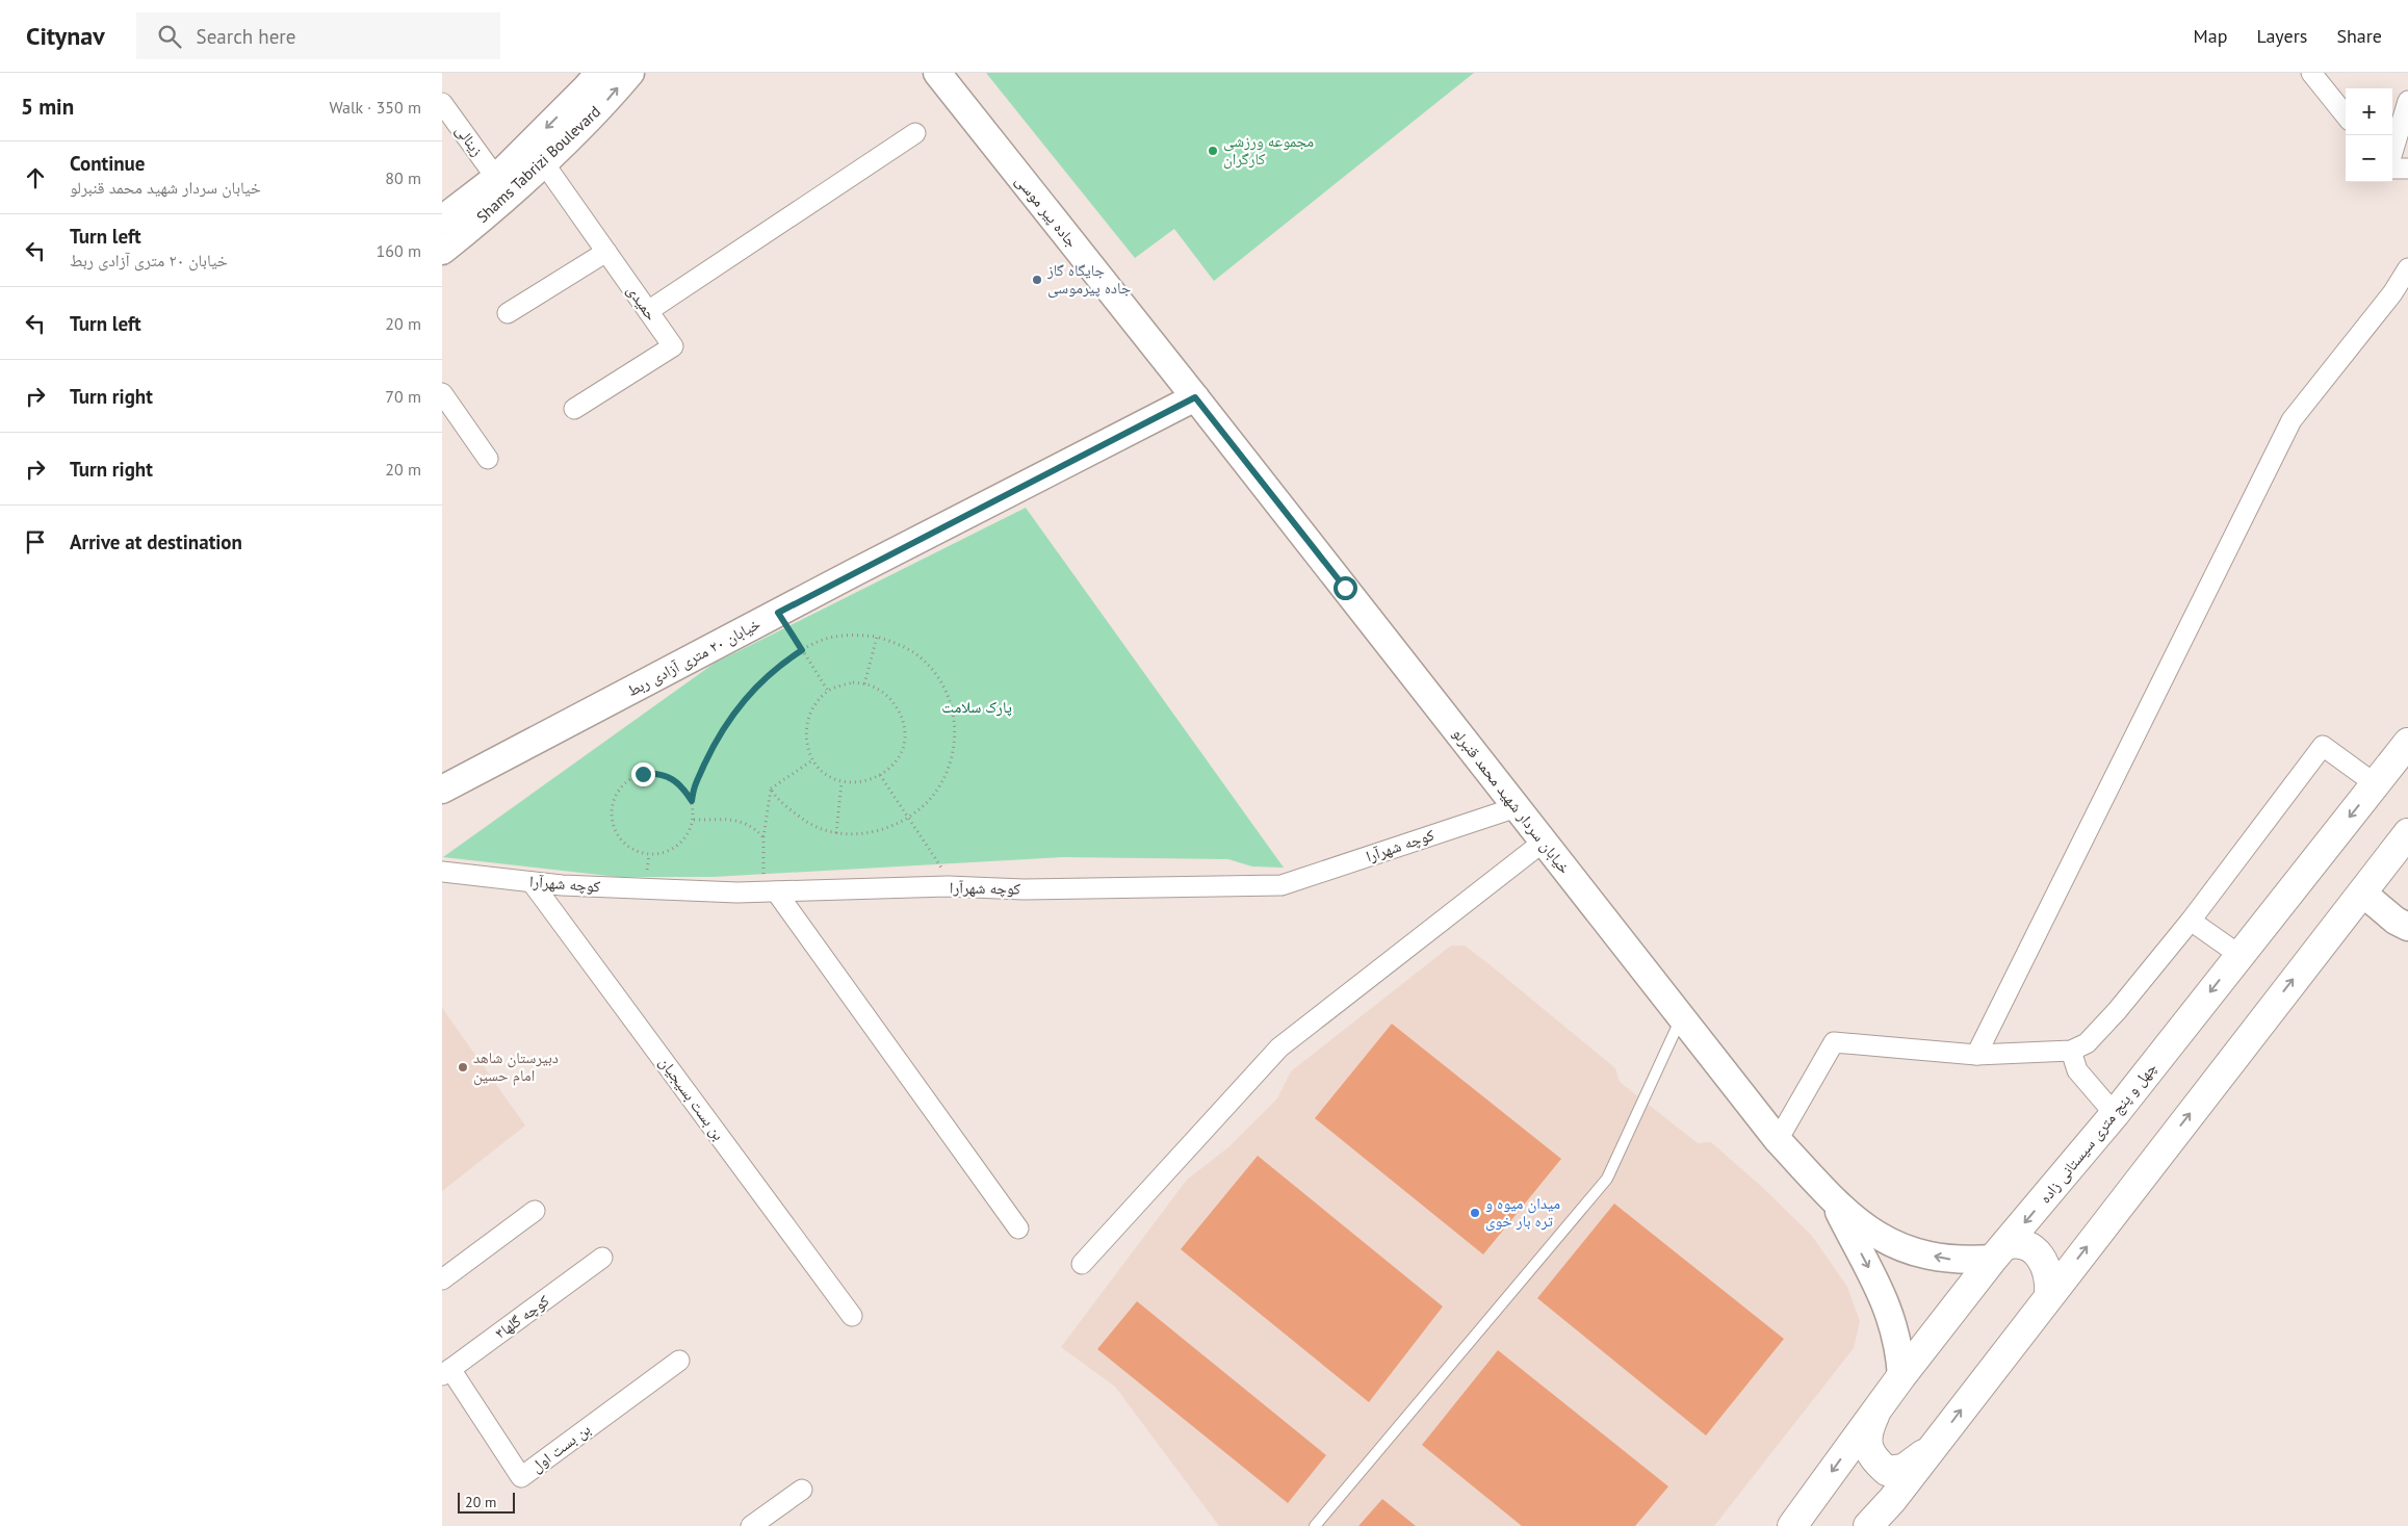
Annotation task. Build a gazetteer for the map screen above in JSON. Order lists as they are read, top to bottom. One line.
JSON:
{"streets":{"highway":["چهل و پنج متری سیستانی زاده"],"main road":["Shams Tabrizi Boulevard","جاده پیر موسی","خیابان ۲۰ متری آزادی ربط","خیابان سردار شهید محمد قنبرلو"],"street":["زینالی","حمیدی","کوچه شهرآرا","بن بست بسیجیان","کوچه گلها۳","بن بست اول"]},"crossings":[["زینالی","Shams Tabrizi Boulevard"],["Shams Tabrizi Boulevard","حمیدی"],["جاده پیر موسی","خیابان ۲۰ متری آزادی ربط"],["جاده پیر موسی","خیابان سردار شهید محمد قنبرلو"],["خیابان ۲۰ متری آزادی ربط","خیابان سردار شهید محمد قنبرلو"],["خیابان سردار شهید محمد قنبرلو","کوچه شهرآرا"],["کوچه شهرآرا","بن بست بسیجیان"],["کوچه گلها۳","بن بست اول"]],"parks":["پارک سلامت"],"places":["مجموعه ورزشی کارگران","جایگاه گاز جاده پیرموسی","دبیرستان شاهد امام حسین","میدان میوه و تره بار خوی"],"scale_bar":"20 m","page":{"header":"Citynav","search":"Search here","nav":["Map","Layers","Share"],"heading":["5 min","Walk · 350 m"],"map_buttons":["+","−"],"list":[["Continue","خیابان سردار شهید محمد قنبرلو","80 m"],["Turn left","خیابان ۲۰ متری آزادی ربط","160 m"],["Turn left","20 m"],["Turn right","70 m"],["Turn right","20 m"],"Arrive at destination"],"scale":"20 m"}}
